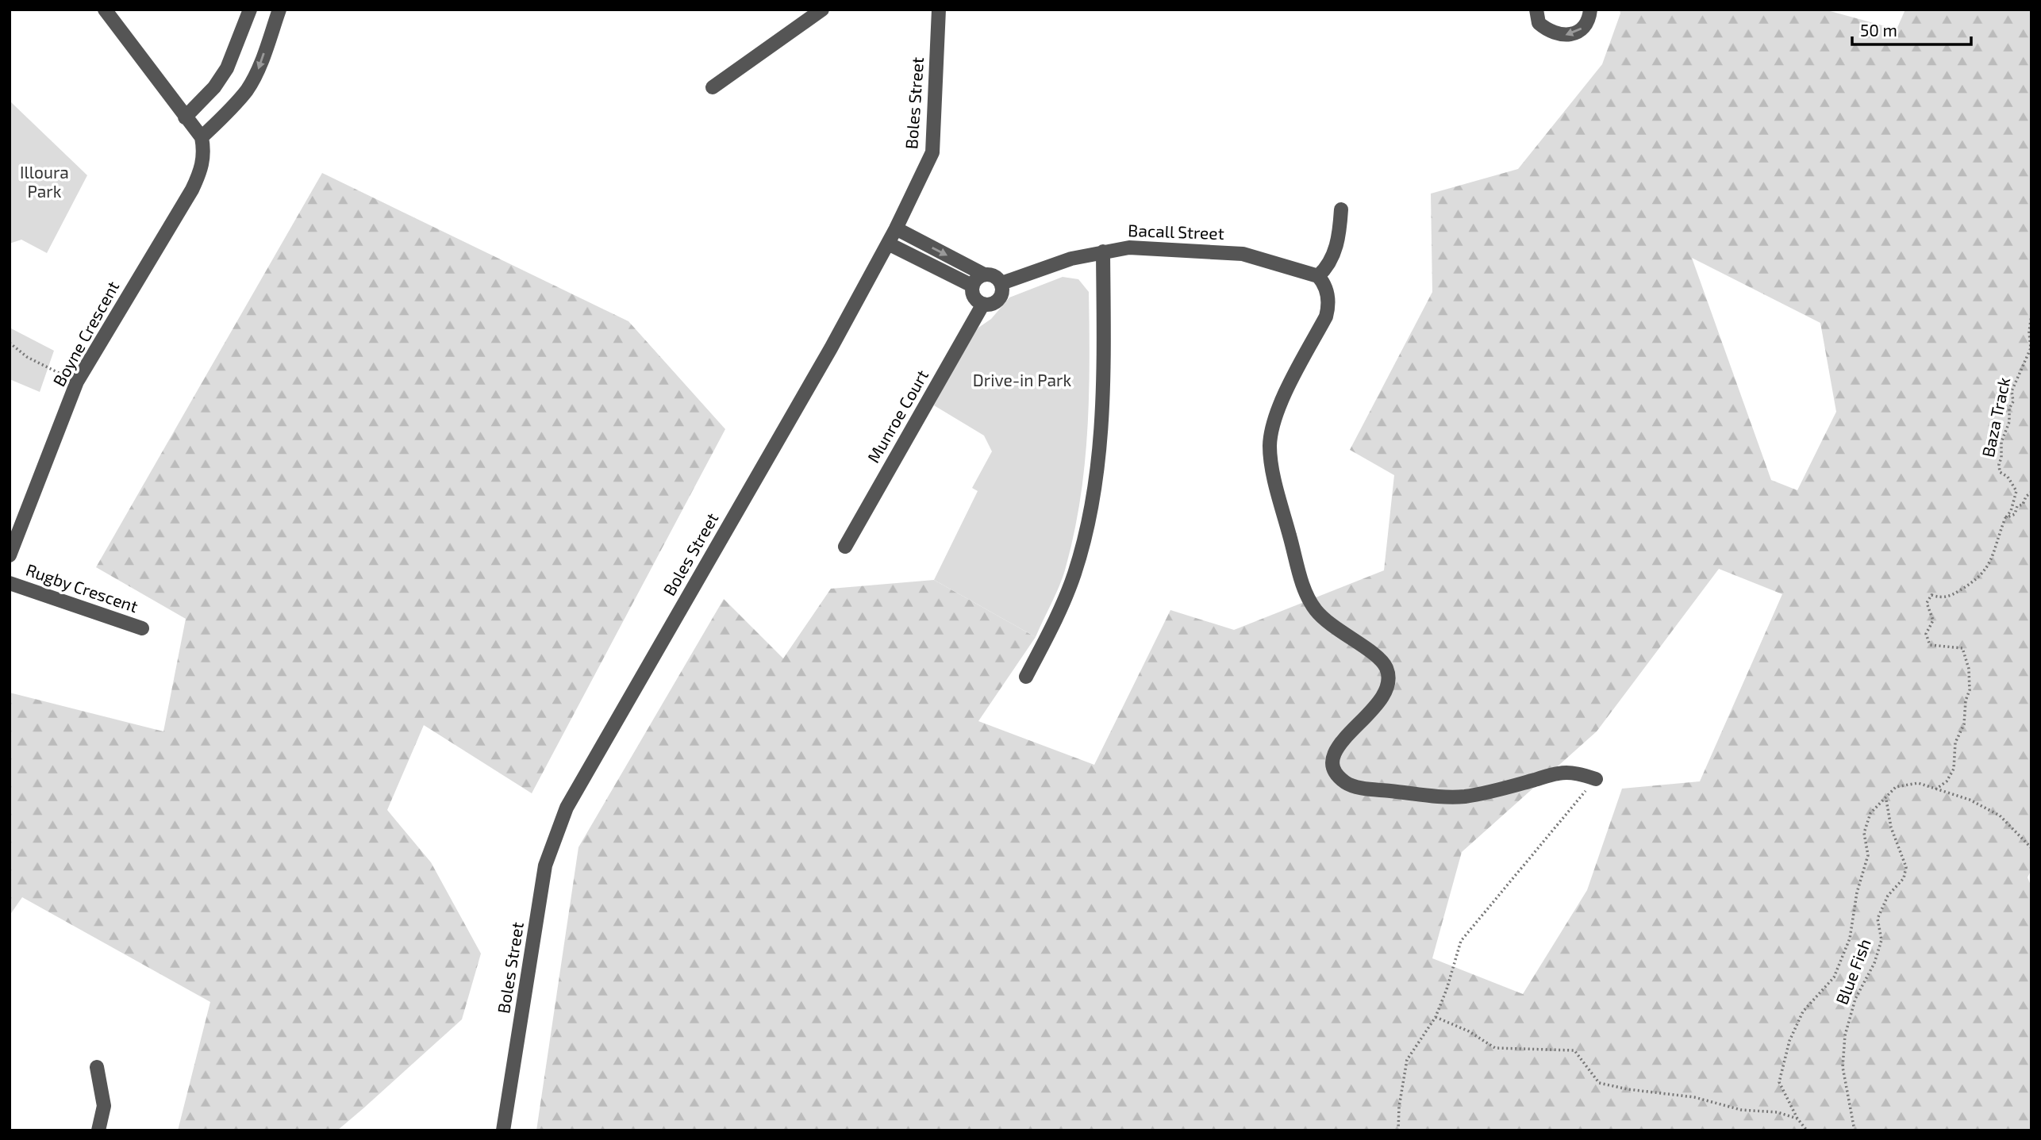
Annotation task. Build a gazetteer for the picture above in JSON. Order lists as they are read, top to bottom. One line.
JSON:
{"streets":{"street":["Boles Street","Bacall Street","Boyne Crescent","Munroe Court","Rugby Crescent"],"path":["Baza Track","Blue Fish"]},"crossings":[["Bacall Street","Munroe Court"]],"parks":["Illoura Park","Drive-in Park"],"scale_bar":"50 m"}
